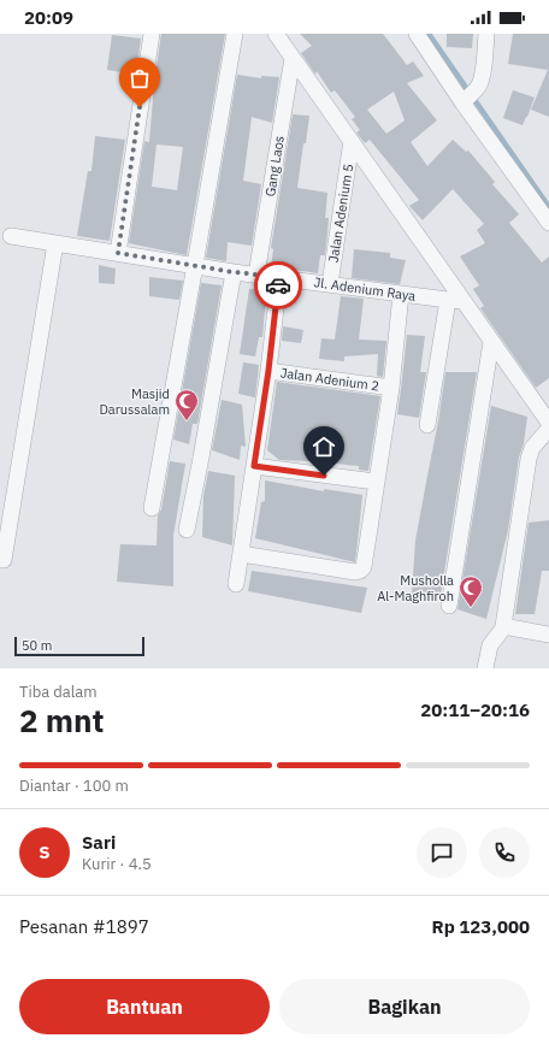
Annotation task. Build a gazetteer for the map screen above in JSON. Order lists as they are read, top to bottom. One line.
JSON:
{"streets":{"street":["Gang Laos","Jalan Adenium 5","Jl. Adenium Raya","Jalan Adenium 2"]},"crossings":[["Gang Laos","Jl. Adenium Raya"],["Jalan Adenium 5","Jl. Adenium Raya"]],"places":{"mosque":["Masjid Darussalam","Musholla Al-Maghfiroh"]},"scale_bar":"50 m","page":{"status":"20:09","scale":"50 m","heading":["2 mnt","Tiba dalam","20:11–20:16"],"panel":["Sari","Kurir · 4.5","Pesanan #1897","Rp 123,000"],"bar":"Diantar · 100 m","round":"S","buttons":["Bantuan","Bagikan"]}}
